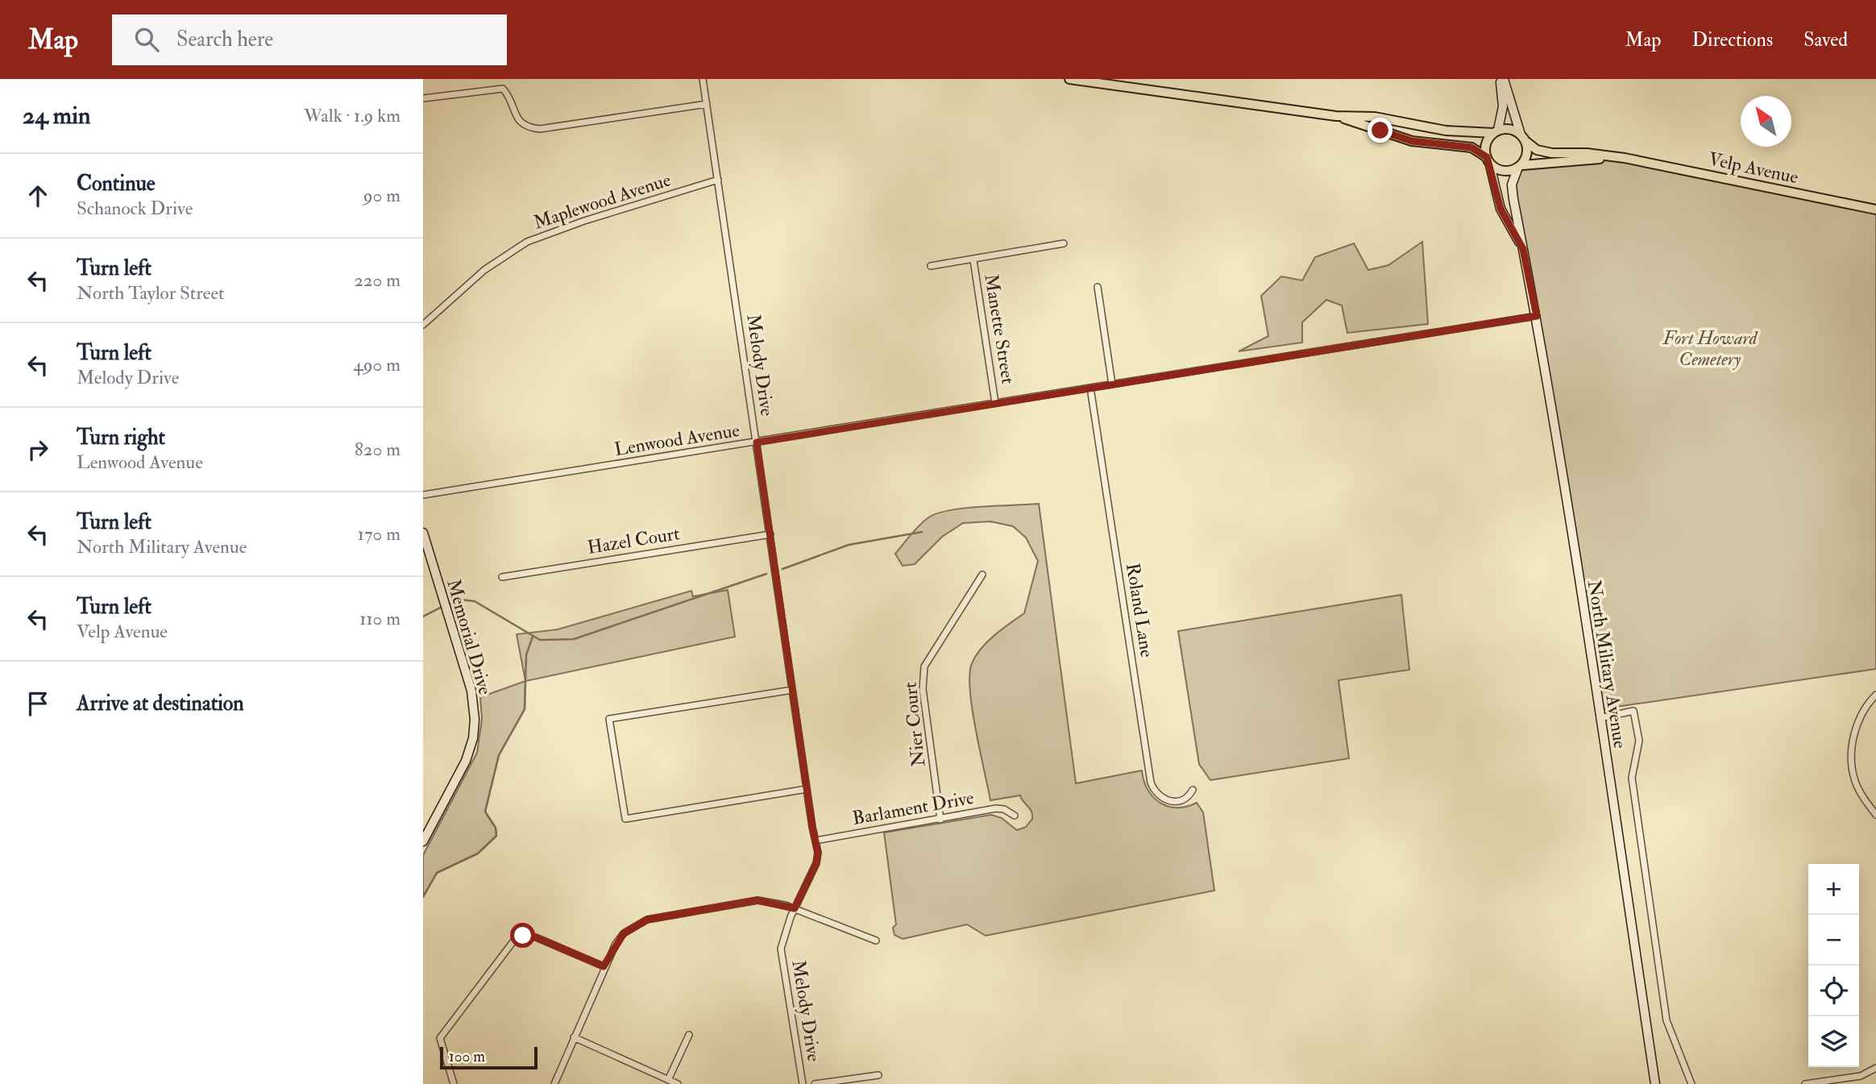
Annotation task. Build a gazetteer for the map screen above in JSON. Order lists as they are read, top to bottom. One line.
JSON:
{"streets":{"main road":["Velp Avenue","Memorial Drive","North Military Avenue"],"street":["Maplewood Avenue","Manette Street","Melody Drive","Lenwood Avenue","Hazel Court","Roland Lane","Nier Court","Barlament Drive"]},"crossings":[["Velp Avenue","North Military Avenue"],["Maplewood Avenue","Melody Drive"],["Manette Street","Lenwood Avenue"],["Melody Drive","Lenwood Avenue"],["Melody Drive","Hazel Court"],["Melody Drive","Barlament Drive"],["Lenwood Avenue","Roland Lane"],["Lenwood Avenue","North Military Avenue"],["Nier Court","Barlament Drive"]],"parks":["Fort Howard Cemetery"],"scale_bar":"100 m","north":"top left","page":{"header":"Map","search":"Search here","nav":["Map","Directions","Saved"],"heading":["24 min","Walk · 1.9 km"],"list":[["Continue","Schanock Drive","90 m"],["Turn left","North Taylor Street","220 m"],["Turn left","Melody Drive","490 m"],["Turn right","Lenwood Avenue","820 m"],["Turn left","North Military Avenue","170 m"],["Turn left","Velp Avenue","110 m"],"Arrive at destination"],"map_buttons":["+","−"],"scale":"100 m"}}
